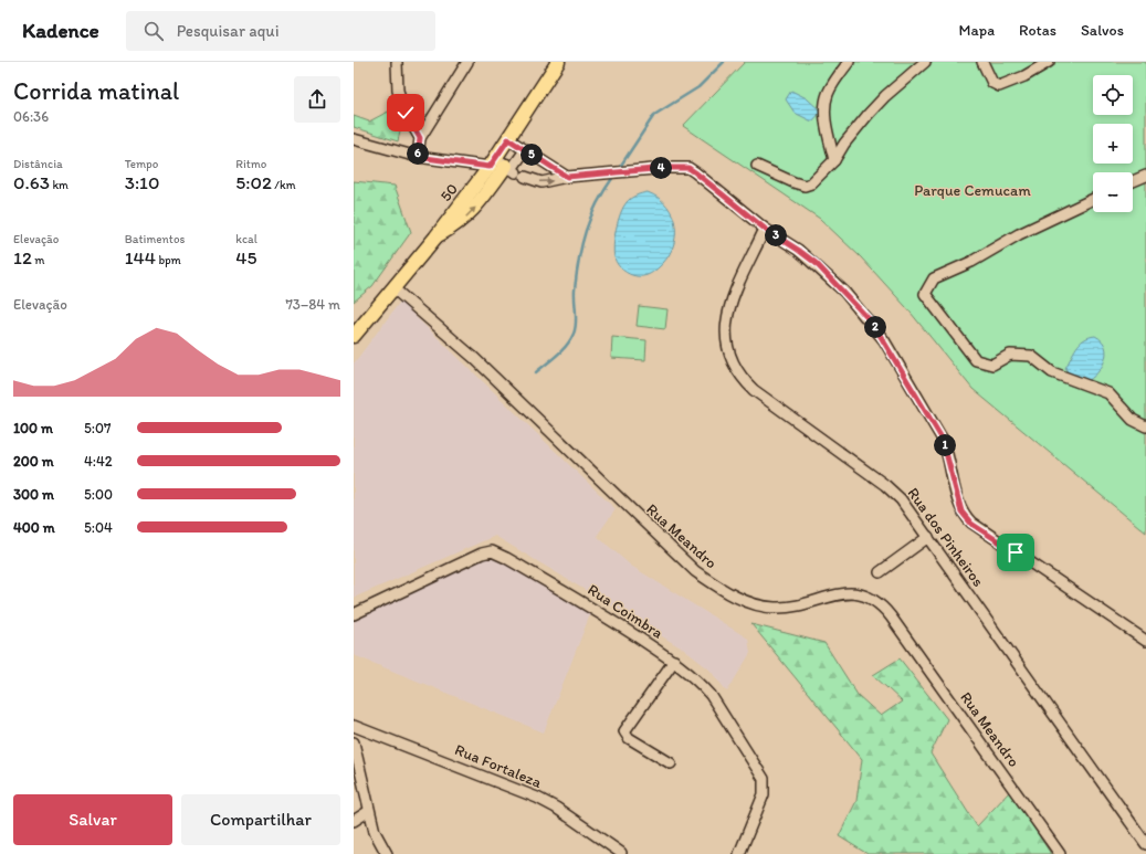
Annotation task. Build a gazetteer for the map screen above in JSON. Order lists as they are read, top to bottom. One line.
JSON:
{"streets":{"main road":["50"],"street":["Rua Meandro","Rua dos Pinheiros","Rua Coimbra","Rua Fortaleza"]},"crossings":[["50","Rua Meandro"],["50","Rua dos Pinheiros"]],"parks":["Parque Cemucam"],"page":{"header":"Kadence","search":"Pesquisar aqui","nav":["Mapa","Rotas","Salvos"],"heading":["Corrida matinal","06:36"],"map_buttons":["+","−"],"stats":[["Distância","0.63 km"],["Tempo","3:10"],["Ritmo","5:02 /km"],["Elevação","12 m"],["Batimentos","144 bpm"],["kcal","45"]],"pins":["6","5","4","3","2","1"],"chart":["Elevação","73–84 m"],"list":[{"name":"100 m","note":"5:07"},{"name":"200 m","note":"4:42"},{"name":"300 m","note":"5:00"},{"name":"400 m","note":"5:04"}],"buttons":["Salvar","Compartilhar"]}}
